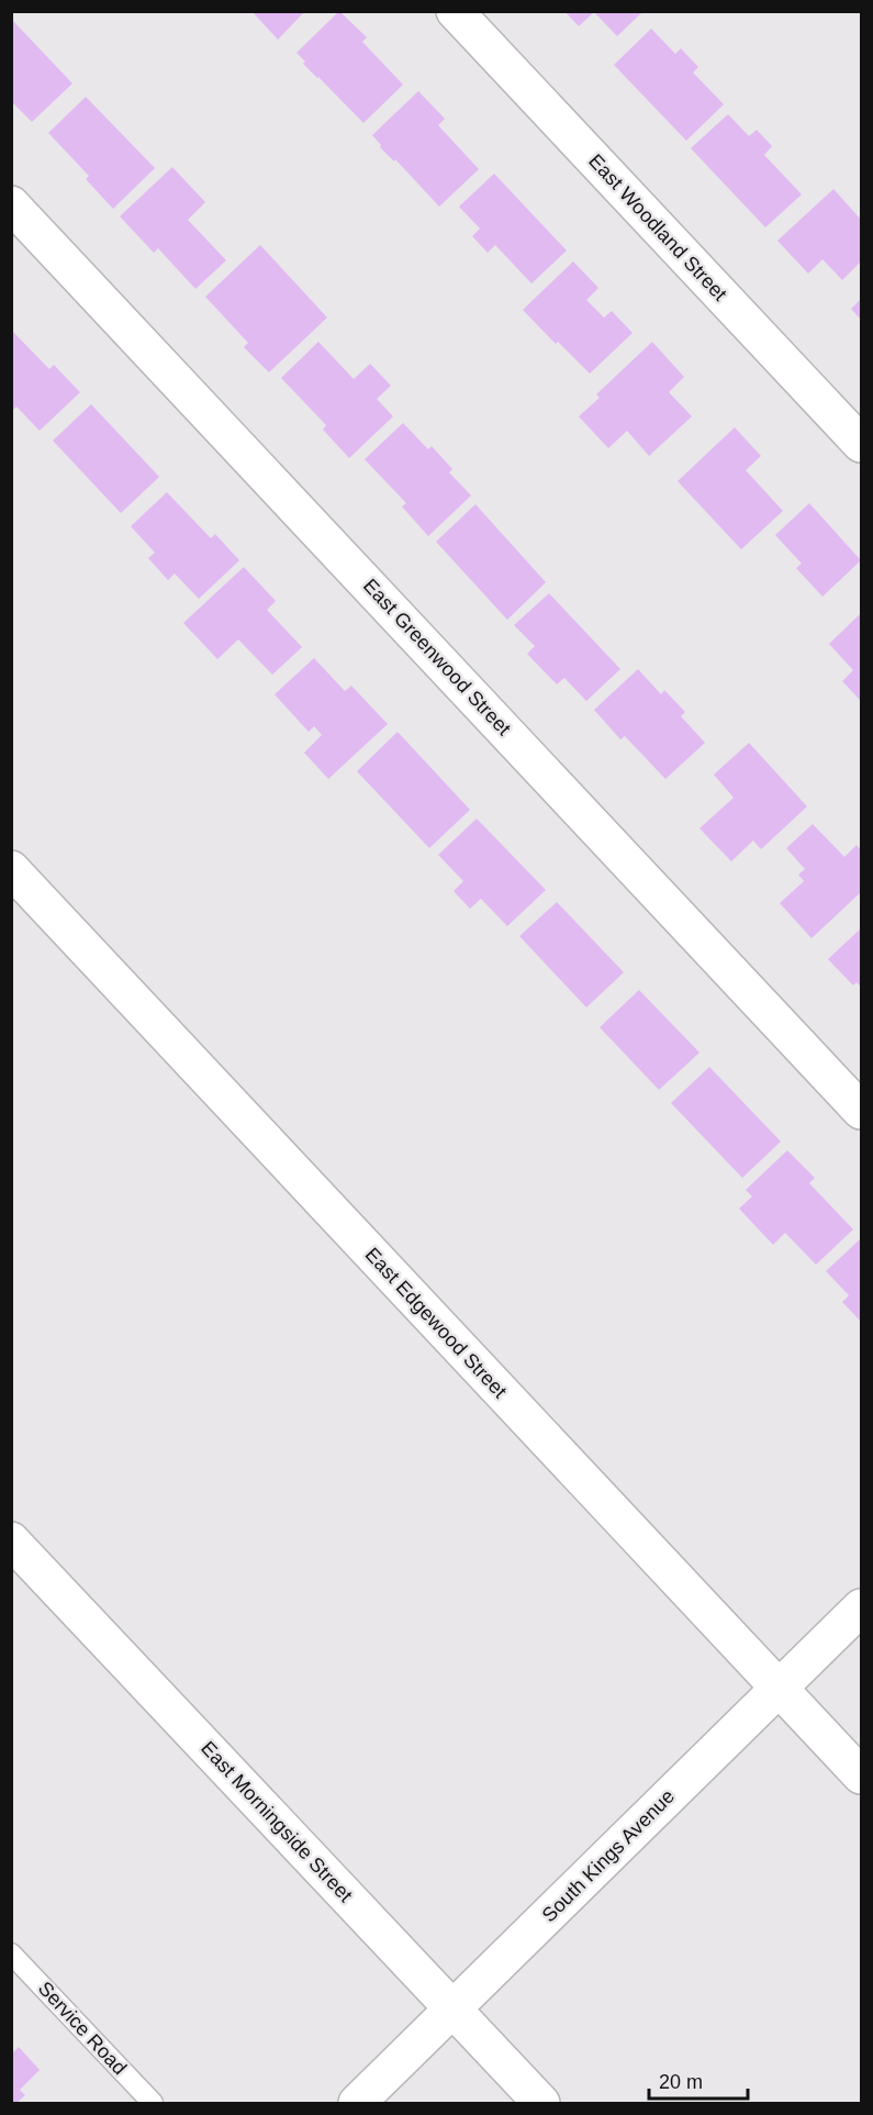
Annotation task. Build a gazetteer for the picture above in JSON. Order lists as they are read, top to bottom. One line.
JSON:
{"streets":{"street":["East Woodland Street","East Greenwood Street","East Edgewood Street","East Morningside Street","South Kings Avenue"],"lane":["Service Road"]},"crossings":[["East Edgewood Street","South Kings Avenue"],["East Morningside Street","South Kings Avenue"]],"scale_bar":"20 m"}
